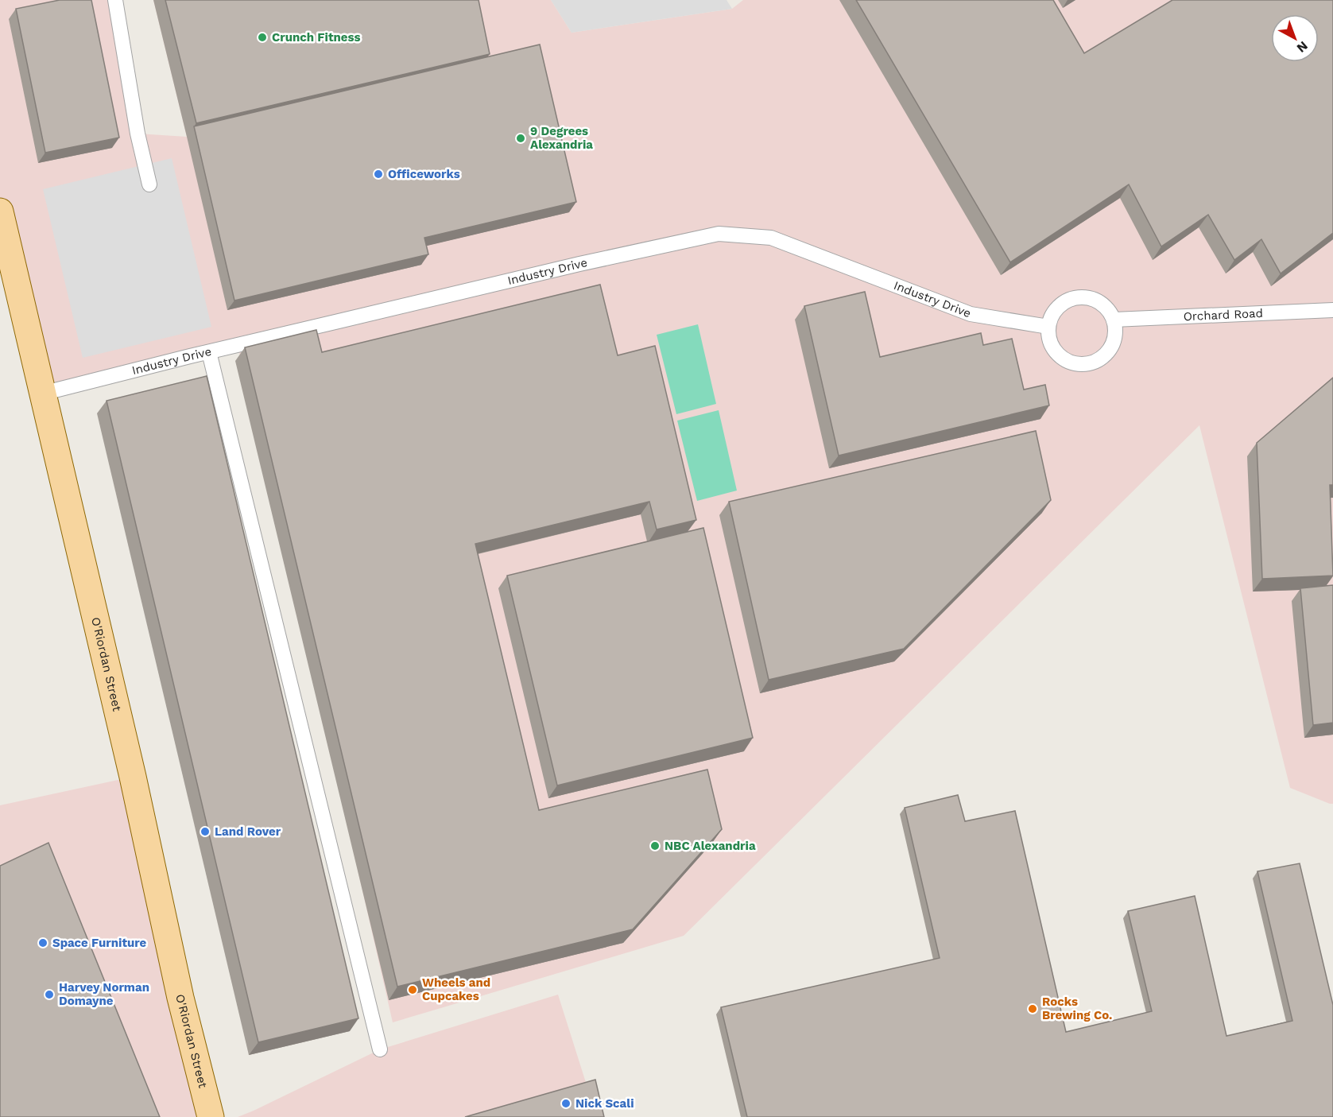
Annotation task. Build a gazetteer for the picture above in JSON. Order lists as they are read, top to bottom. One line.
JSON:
{"streets":{"main road":["O'Riordan Street"],"lane":["Industry Drive","Orchard Road"]},"crossings":[["Industry Drive","Orchard Road"],["Industry Drive","O'Riordan Street"]],"places":["Crunch Fitness","9 Degrees Alexandria","Officeworks","Land Rover","NBC Alexandria","Space Furniture","Wheels and Cupcakes","Harvey Norman Domayne","Rocks Brewing Co.","Nick Scali"],"north":"bottom right"}
